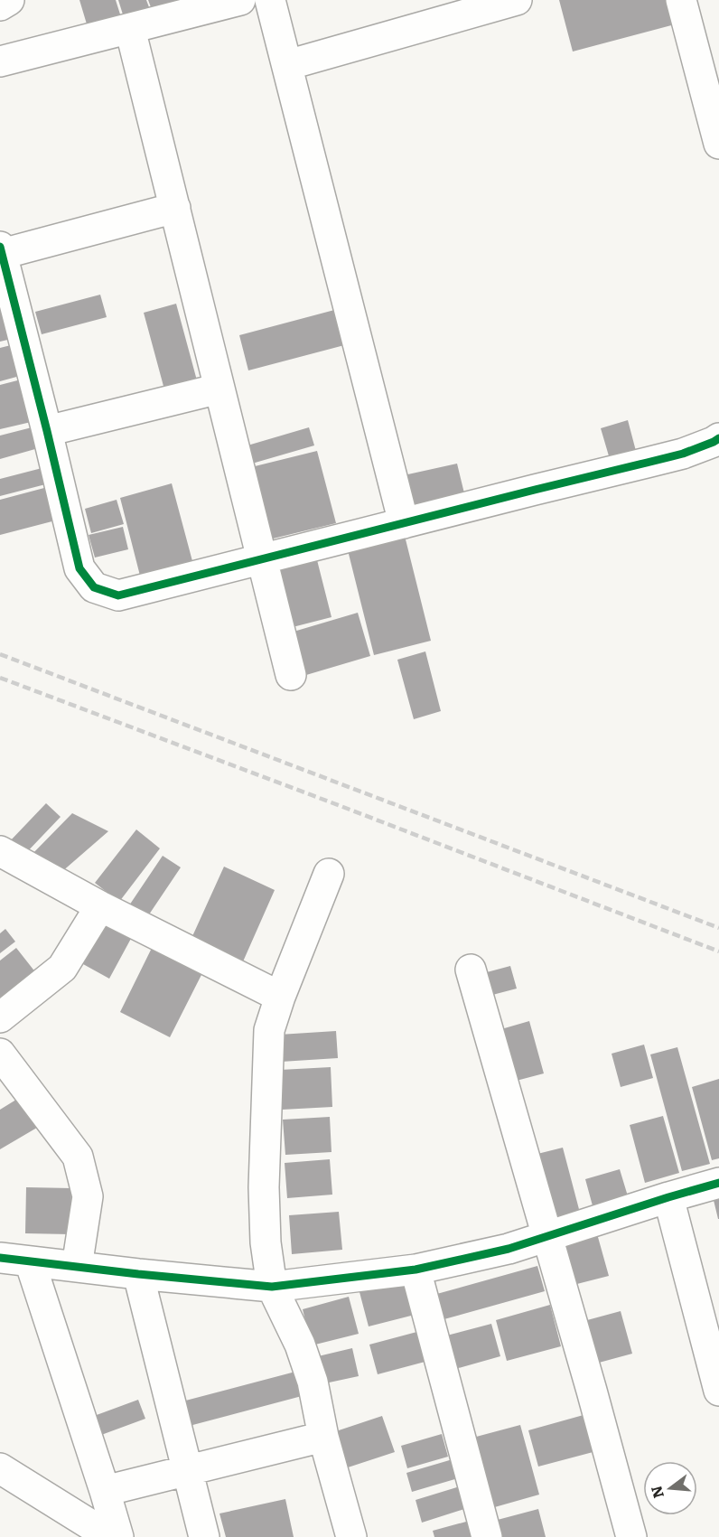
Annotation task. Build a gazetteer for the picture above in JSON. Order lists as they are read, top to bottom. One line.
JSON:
{"north":"left"}
